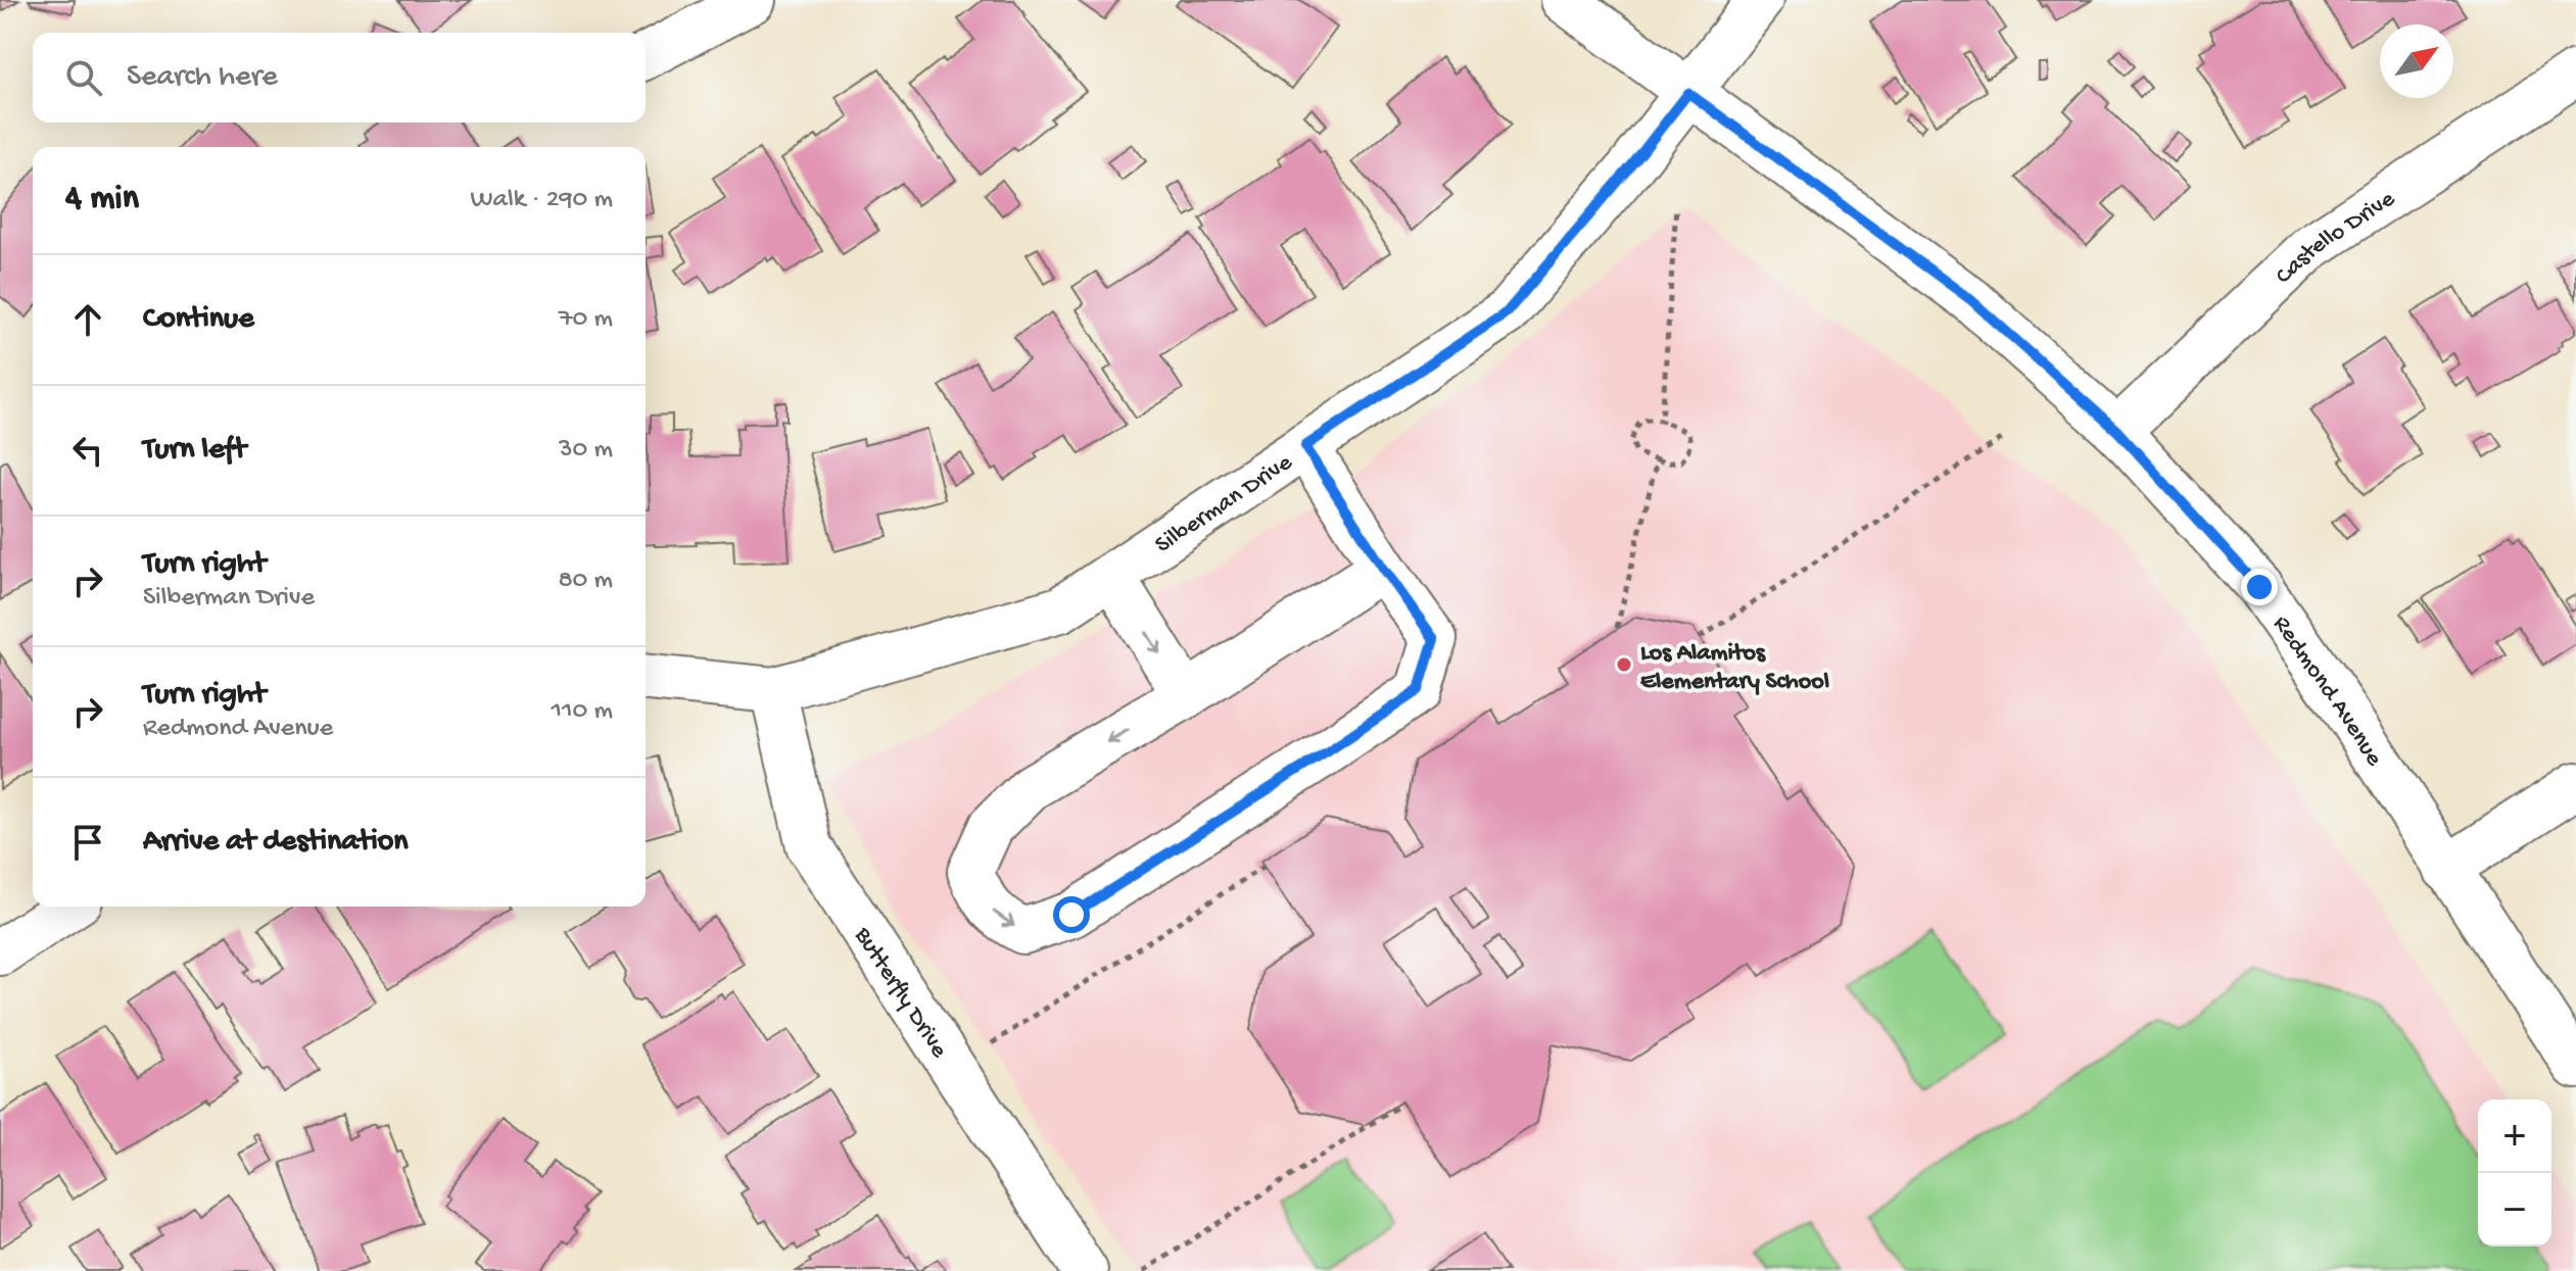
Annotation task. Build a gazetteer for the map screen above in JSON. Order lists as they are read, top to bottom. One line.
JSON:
{"streets":{"street":["Castello Drive","Silberman Drive","Redmond Avenue","Butterfly Drive"]},"crossings":[["Castello Drive","Redmond Avenue"],["Silberman Drive","Redmond Avenue"],["Silberman Drive","Butterfly Drive"]],"places":["Los Alamitos Elementary School"],"north":"top right","page":{"search":"Search here","heading":["4 min","Walk · 290 m"],"list":[["Continue","70 m"],["Turn left","30 m"],["Turn right","Silberman Drive","80 m"],["Turn right","Redmond Avenue","110 m"],"Arrive at destination"],"map_buttons":["+","−"]}}
